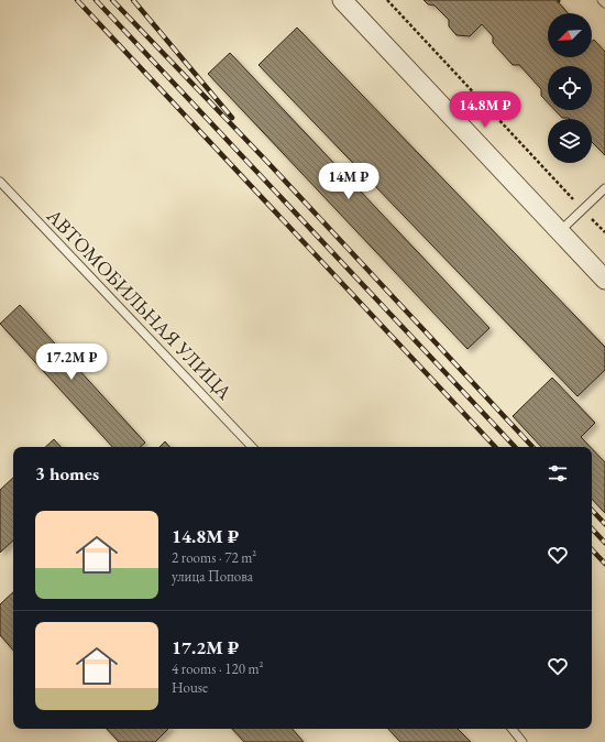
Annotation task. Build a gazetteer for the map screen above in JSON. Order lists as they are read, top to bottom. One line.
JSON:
{"streets":{"lane":["АВТОМОБИЛЬНАЯ УЛИЦА"]},"north":"bottom left","page":{"price":["14.8M ₽","14M ₽","17.2M ₽"],"heading":"3 homes","list":[{"name":"14.8M ₽","note":"2 rooms · 72 m² · улица Попова"},{"name":"17.2M ₽","note":"4 rooms · 120 m² · House"}]}}
